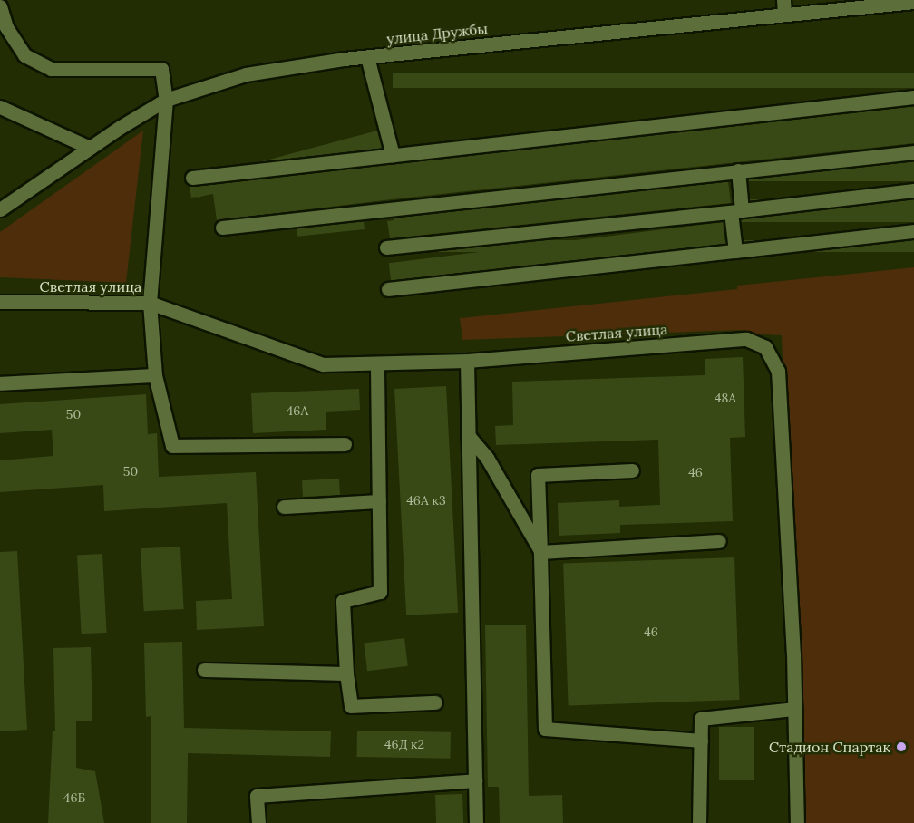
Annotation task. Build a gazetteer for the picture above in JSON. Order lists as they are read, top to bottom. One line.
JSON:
{"streets":{"street":["улица Дружбы","Светлая улица"]},"places":["Стадион Спартак"],"house_numbers":["48А","46А","50","50","46","46А к3","46","46Д к2","46Б"]}
